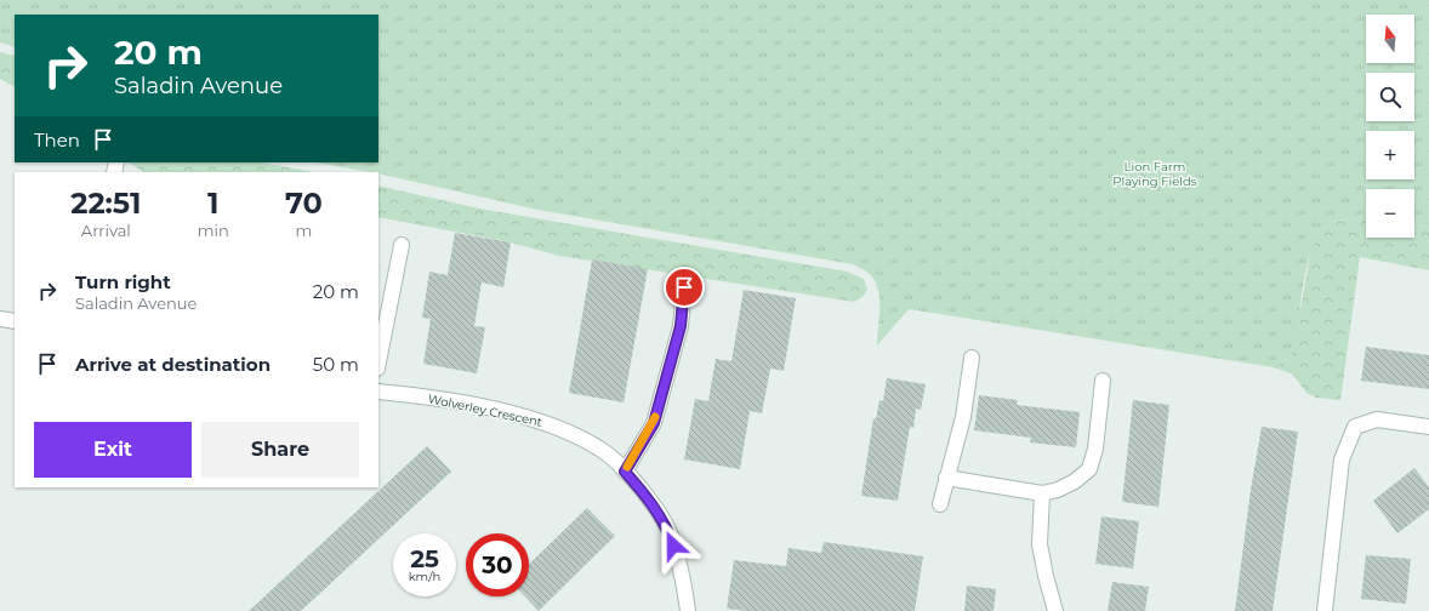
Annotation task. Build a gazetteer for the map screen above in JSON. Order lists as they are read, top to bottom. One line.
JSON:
{"streets":{"street":["Wolverley Crescent"]},"parks":["Lion Farm Playing Fields"],"north":"top","page":{"map_buttons":["+","−"],"turn":["20 m","Saladin Avenue"],"then":"Then","eta":["22:51","Arrival","1","min","70","m"],"list":[{"name":"Turn right","note":"Saladin Avenue","value":"20 m"},{"name":"Arrive at destination","value":"50 m"}],"buttons":["Exit","Share"],"speed":"25 km/h","limit":"30"}}
